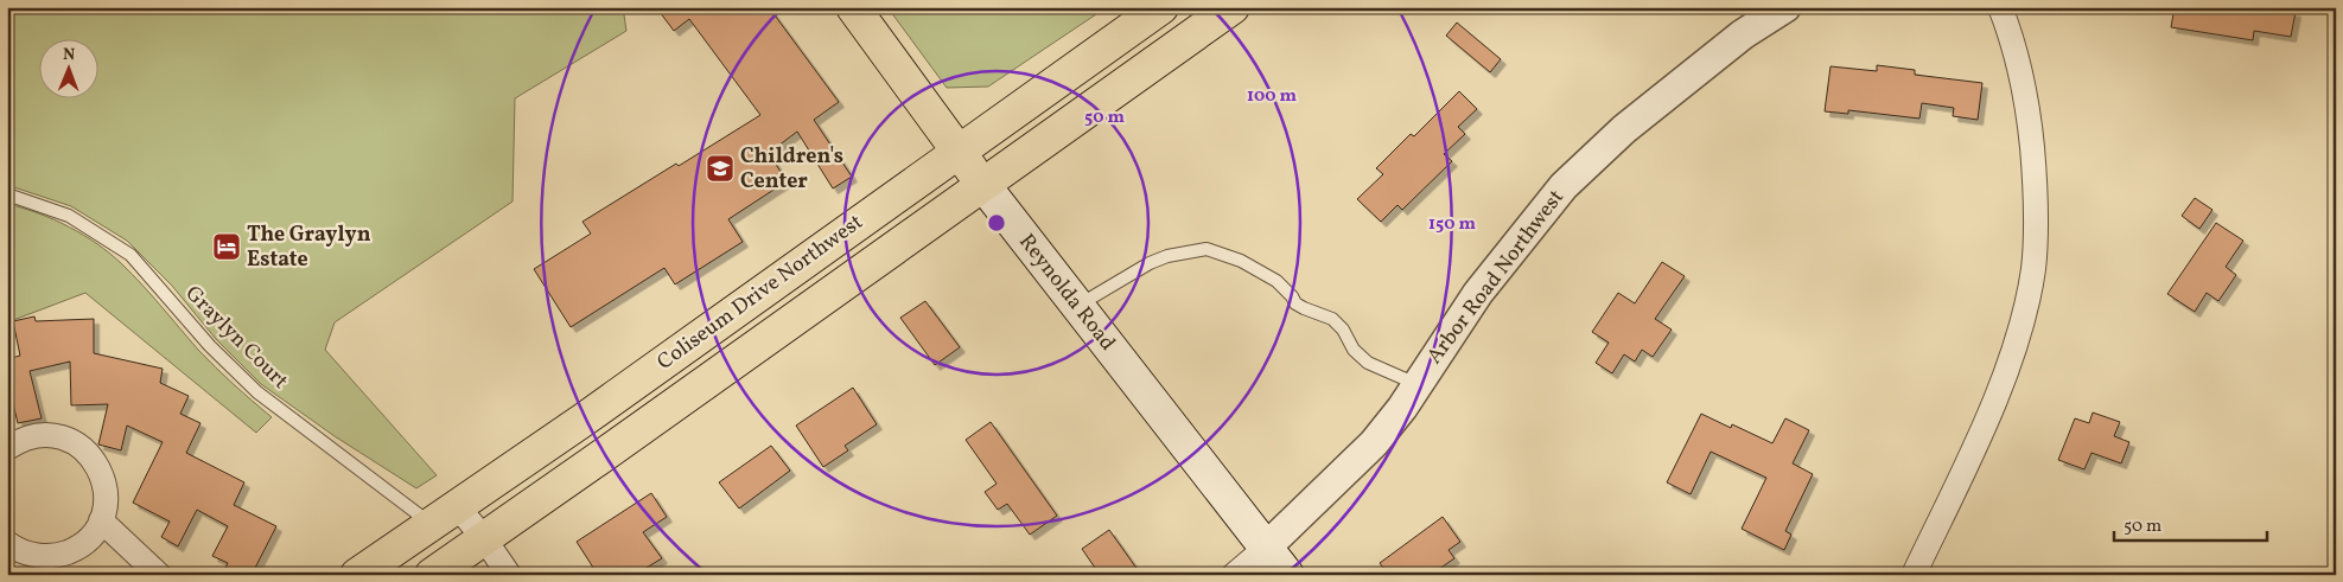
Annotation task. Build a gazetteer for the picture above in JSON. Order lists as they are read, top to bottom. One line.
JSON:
{"streets":{"main road":["Coliseum Drive Northwest","Reynolda Road"],"street":["Arbor Road Northwest"],"lane":["Graylyn Court"]},"crossings":[["Arbor Road Northwest","Reynolda Road"],["Coliseum Drive Northwest","Reynolda Road"],["Coliseum Drive Northwest","Graylyn Court"]],"places":{"school or university":["Children's Center"],"hotel":["The Graylyn Estate"]},"scale_bar":"50 m","north":"top","rings":["100 m","50 m","150 m"]}
